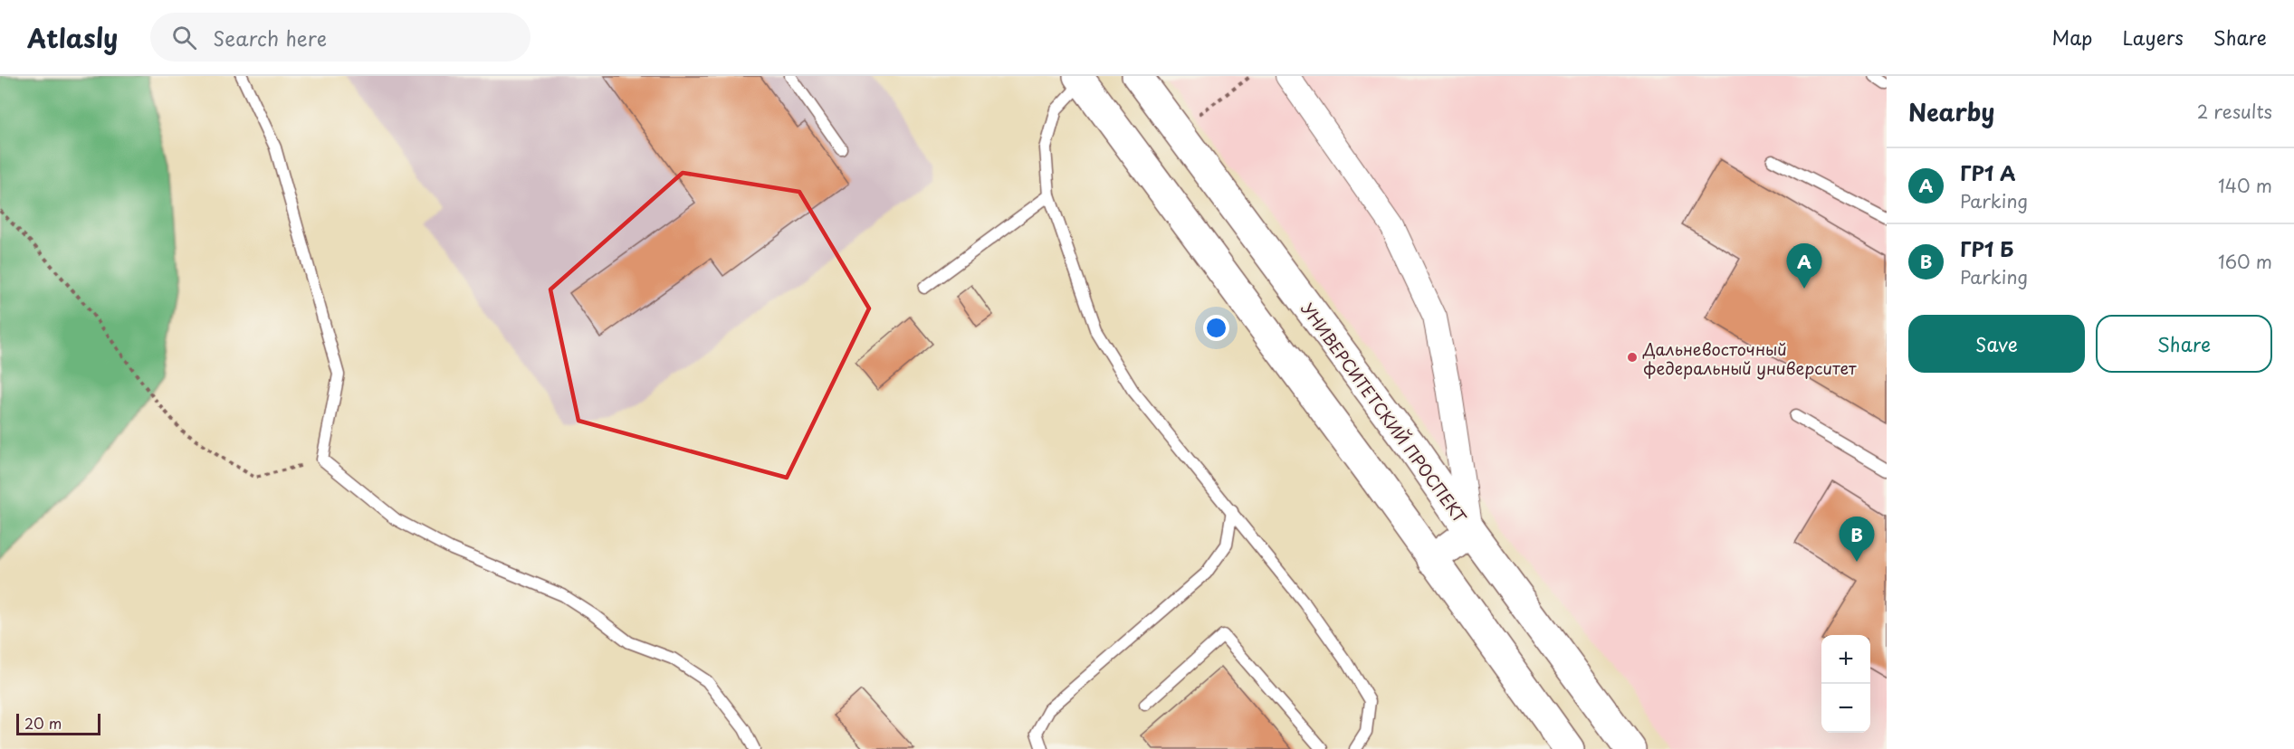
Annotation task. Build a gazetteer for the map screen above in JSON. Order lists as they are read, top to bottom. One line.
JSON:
{"streets":{"main road":["УНИВЕРСИТЕТСКИЙ ПРОСПЕКТ"]},"places":["Дальневосточный федеральный университет"],"scale_bar":"20 m","page":{"header":"Atlasly","search":"Search here","nav":["Map","Layers","Share"],"heading":["Nearby","2 results"],"list":[{"mark":"A","name":"ГР1 А","note":"Parking","value":"140 m"},{"mark":"B","name":"ГР1 Б","note":"Parking","value":"160 m"}],"pins":["A","B"],"buttons":["Save","Share"],"map_buttons":["+","−"],"scale":"20 m"}}
